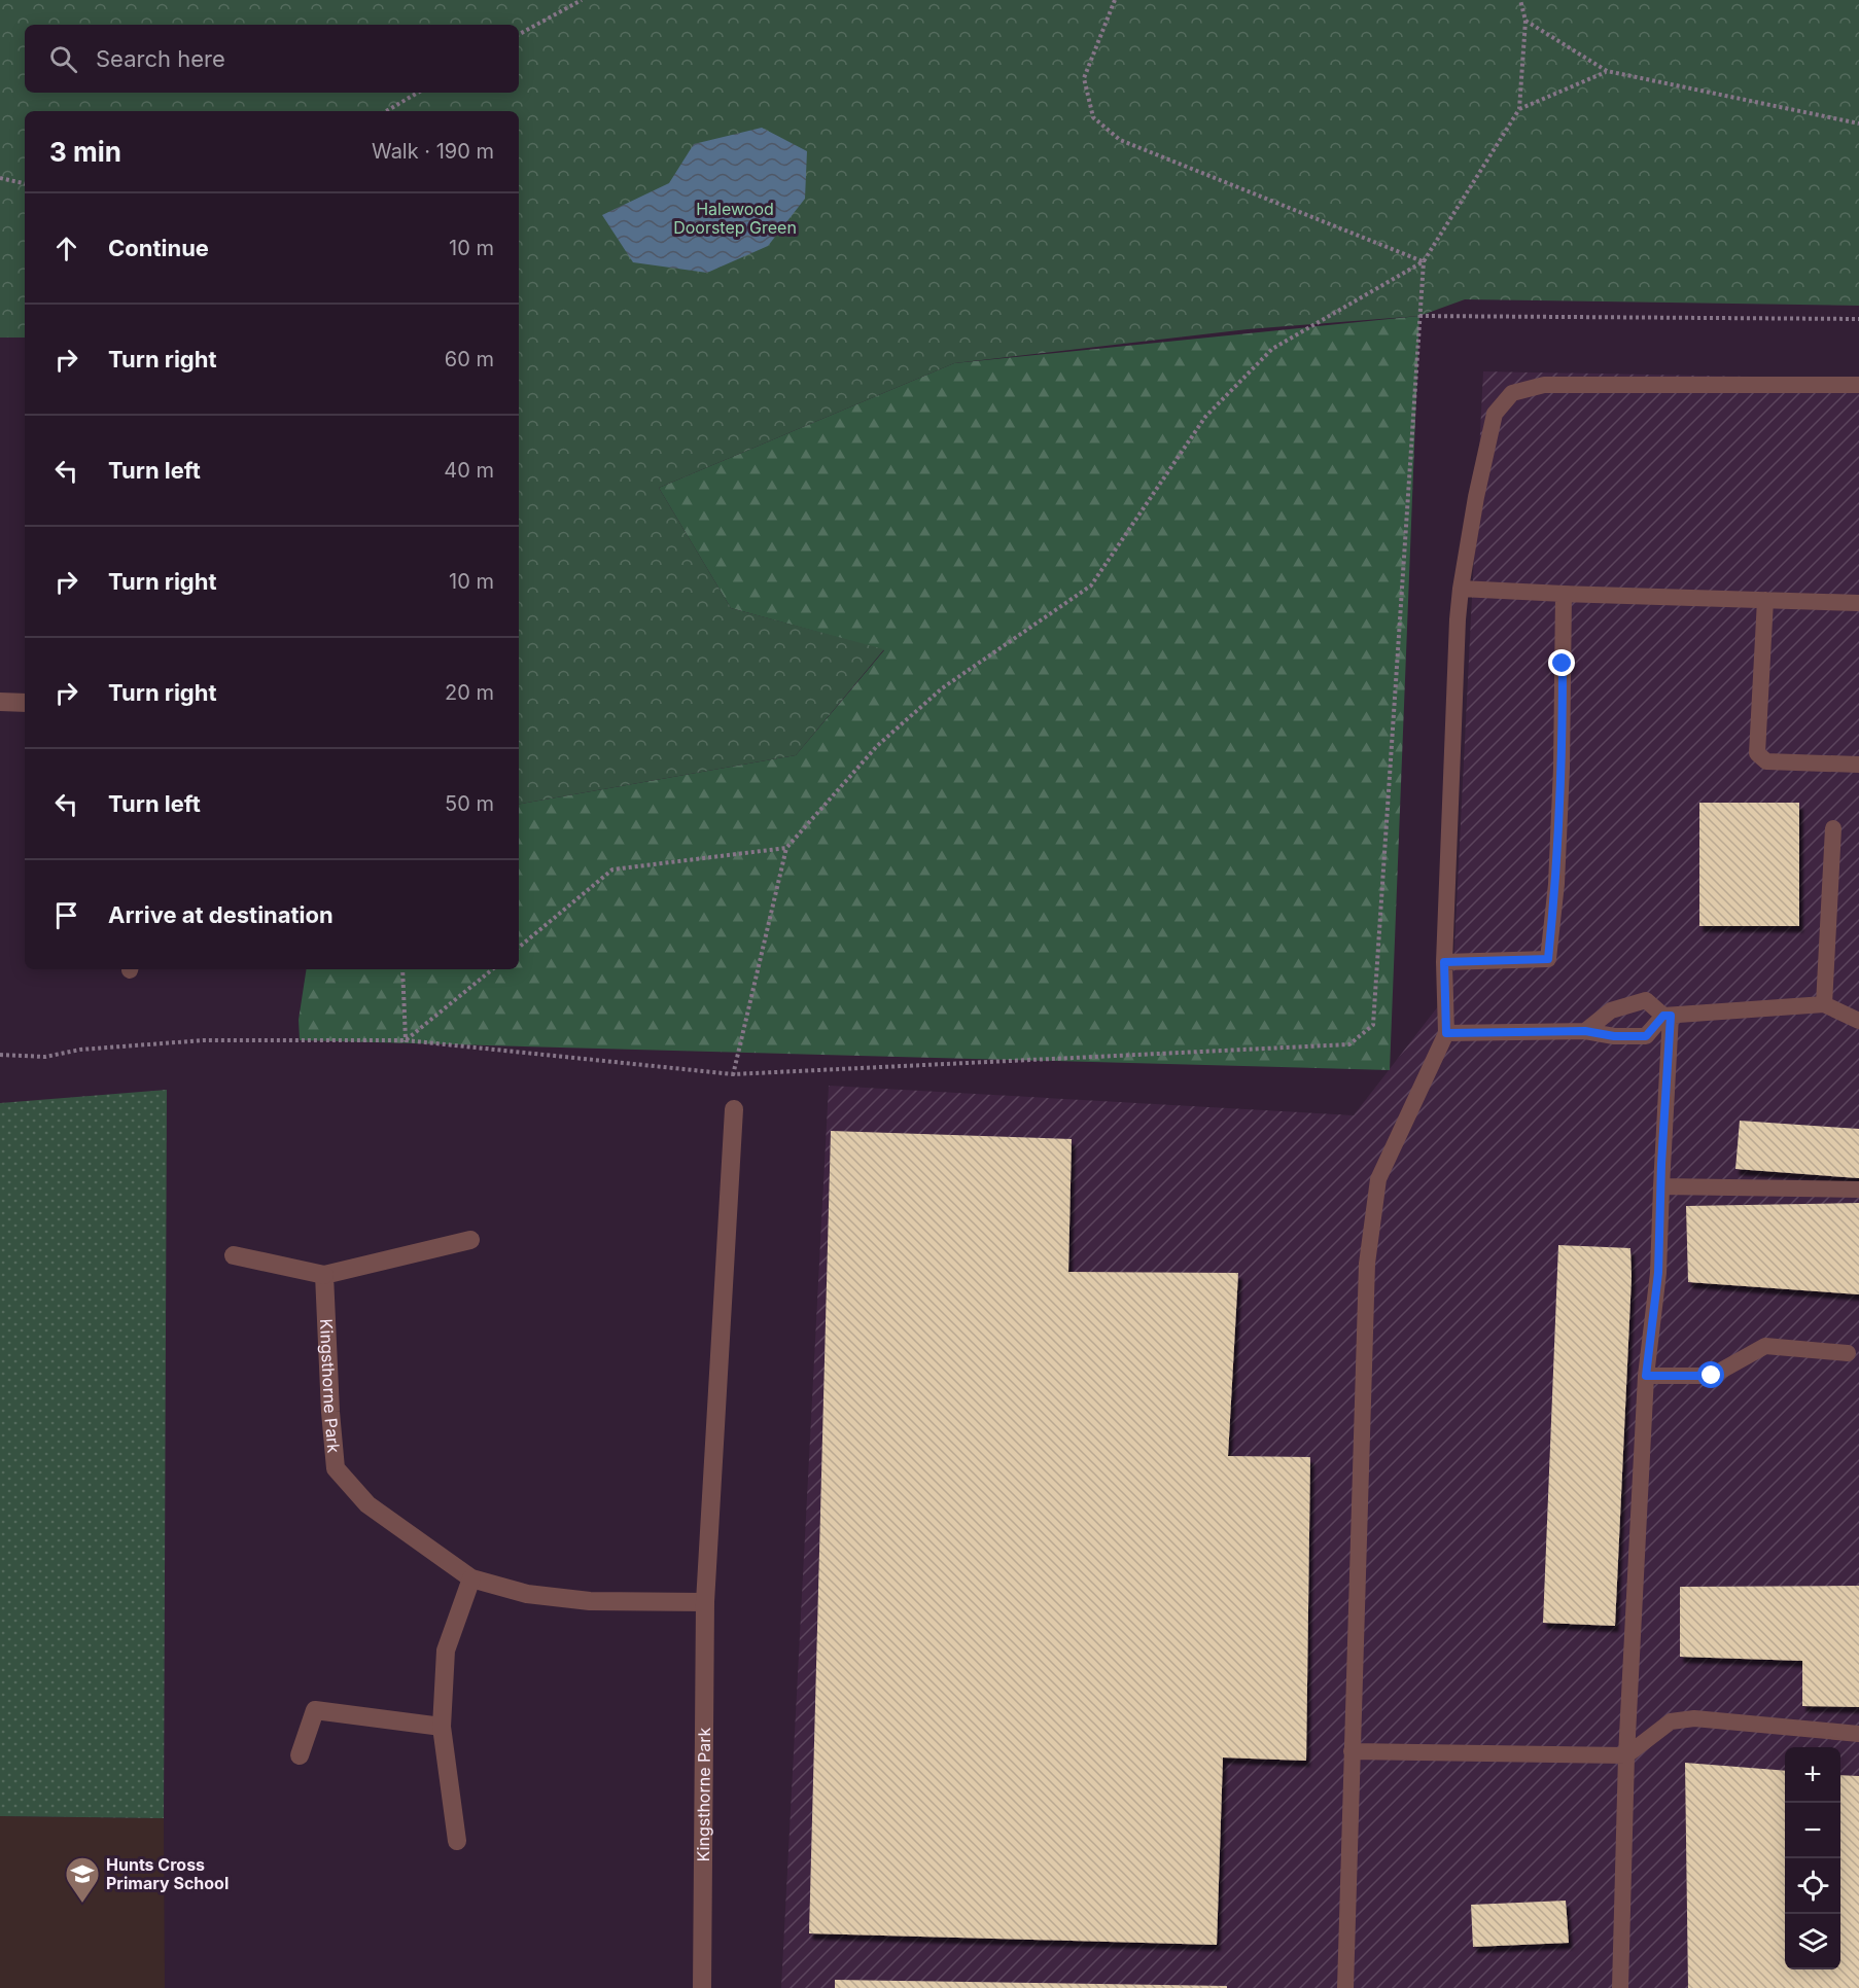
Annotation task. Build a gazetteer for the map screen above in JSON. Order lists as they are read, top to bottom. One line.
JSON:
{"streets":{"street":["Kingsthorne Park"]},"parks":["Halewood Doorstep Green"],"places":{"school or university":["Hunts Cross Primary School"]},"page":{"search":"Search here","heading":["3 min","Walk · 190 m"],"list":[["Continue","10 m"],["Turn right","60 m"],["Turn left","40 m"],["Turn right","10 m"],["Turn right","20 m"],["Turn left","50 m"],"Arrive at destination"],"map_buttons":["+","−"]}}
